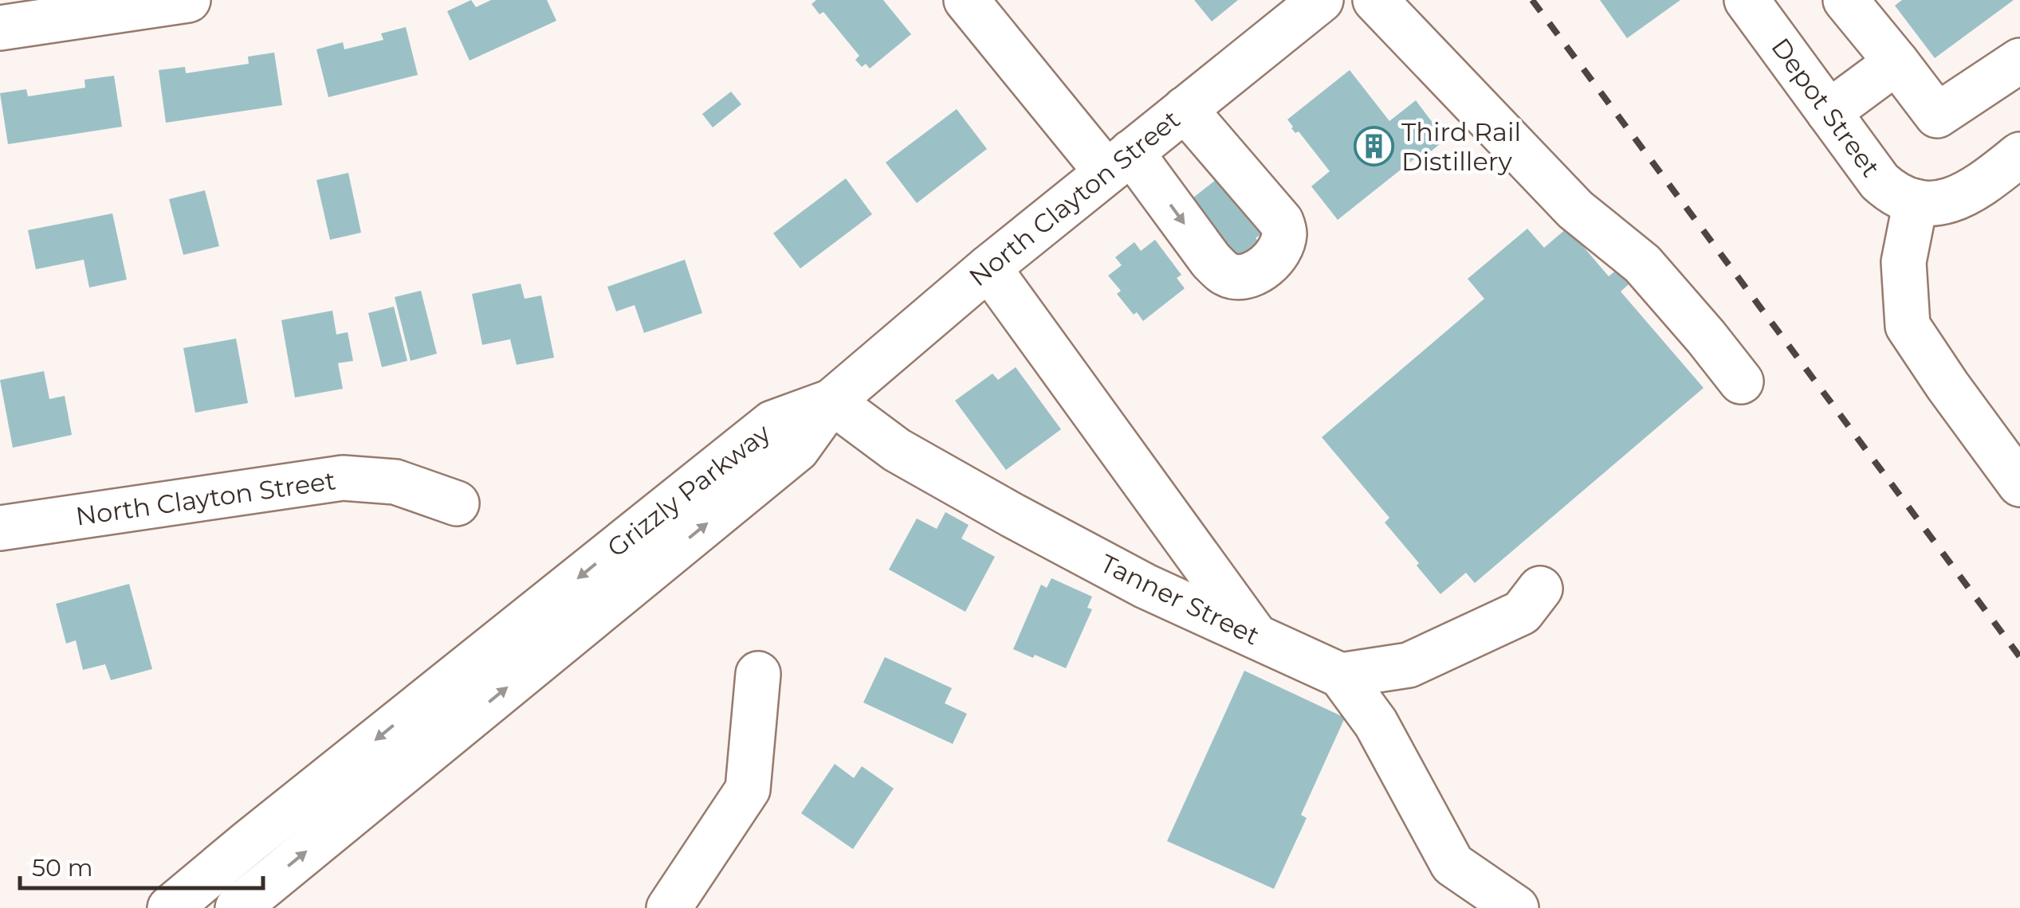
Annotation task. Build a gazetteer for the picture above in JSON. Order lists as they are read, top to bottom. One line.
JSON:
{"streets":{"street":["Depot Street","North Clayton Street","Grizzly Parkway","Tanner Street"]},"crossings":[["North Clayton Street","Grizzly Parkway"],["North Clayton Street","Tanner Street"],["Grizzly Parkway","Tanner Street"]],"places":{"building":["Third Rail Distillery"]},"scale_bar":"50 m"}
